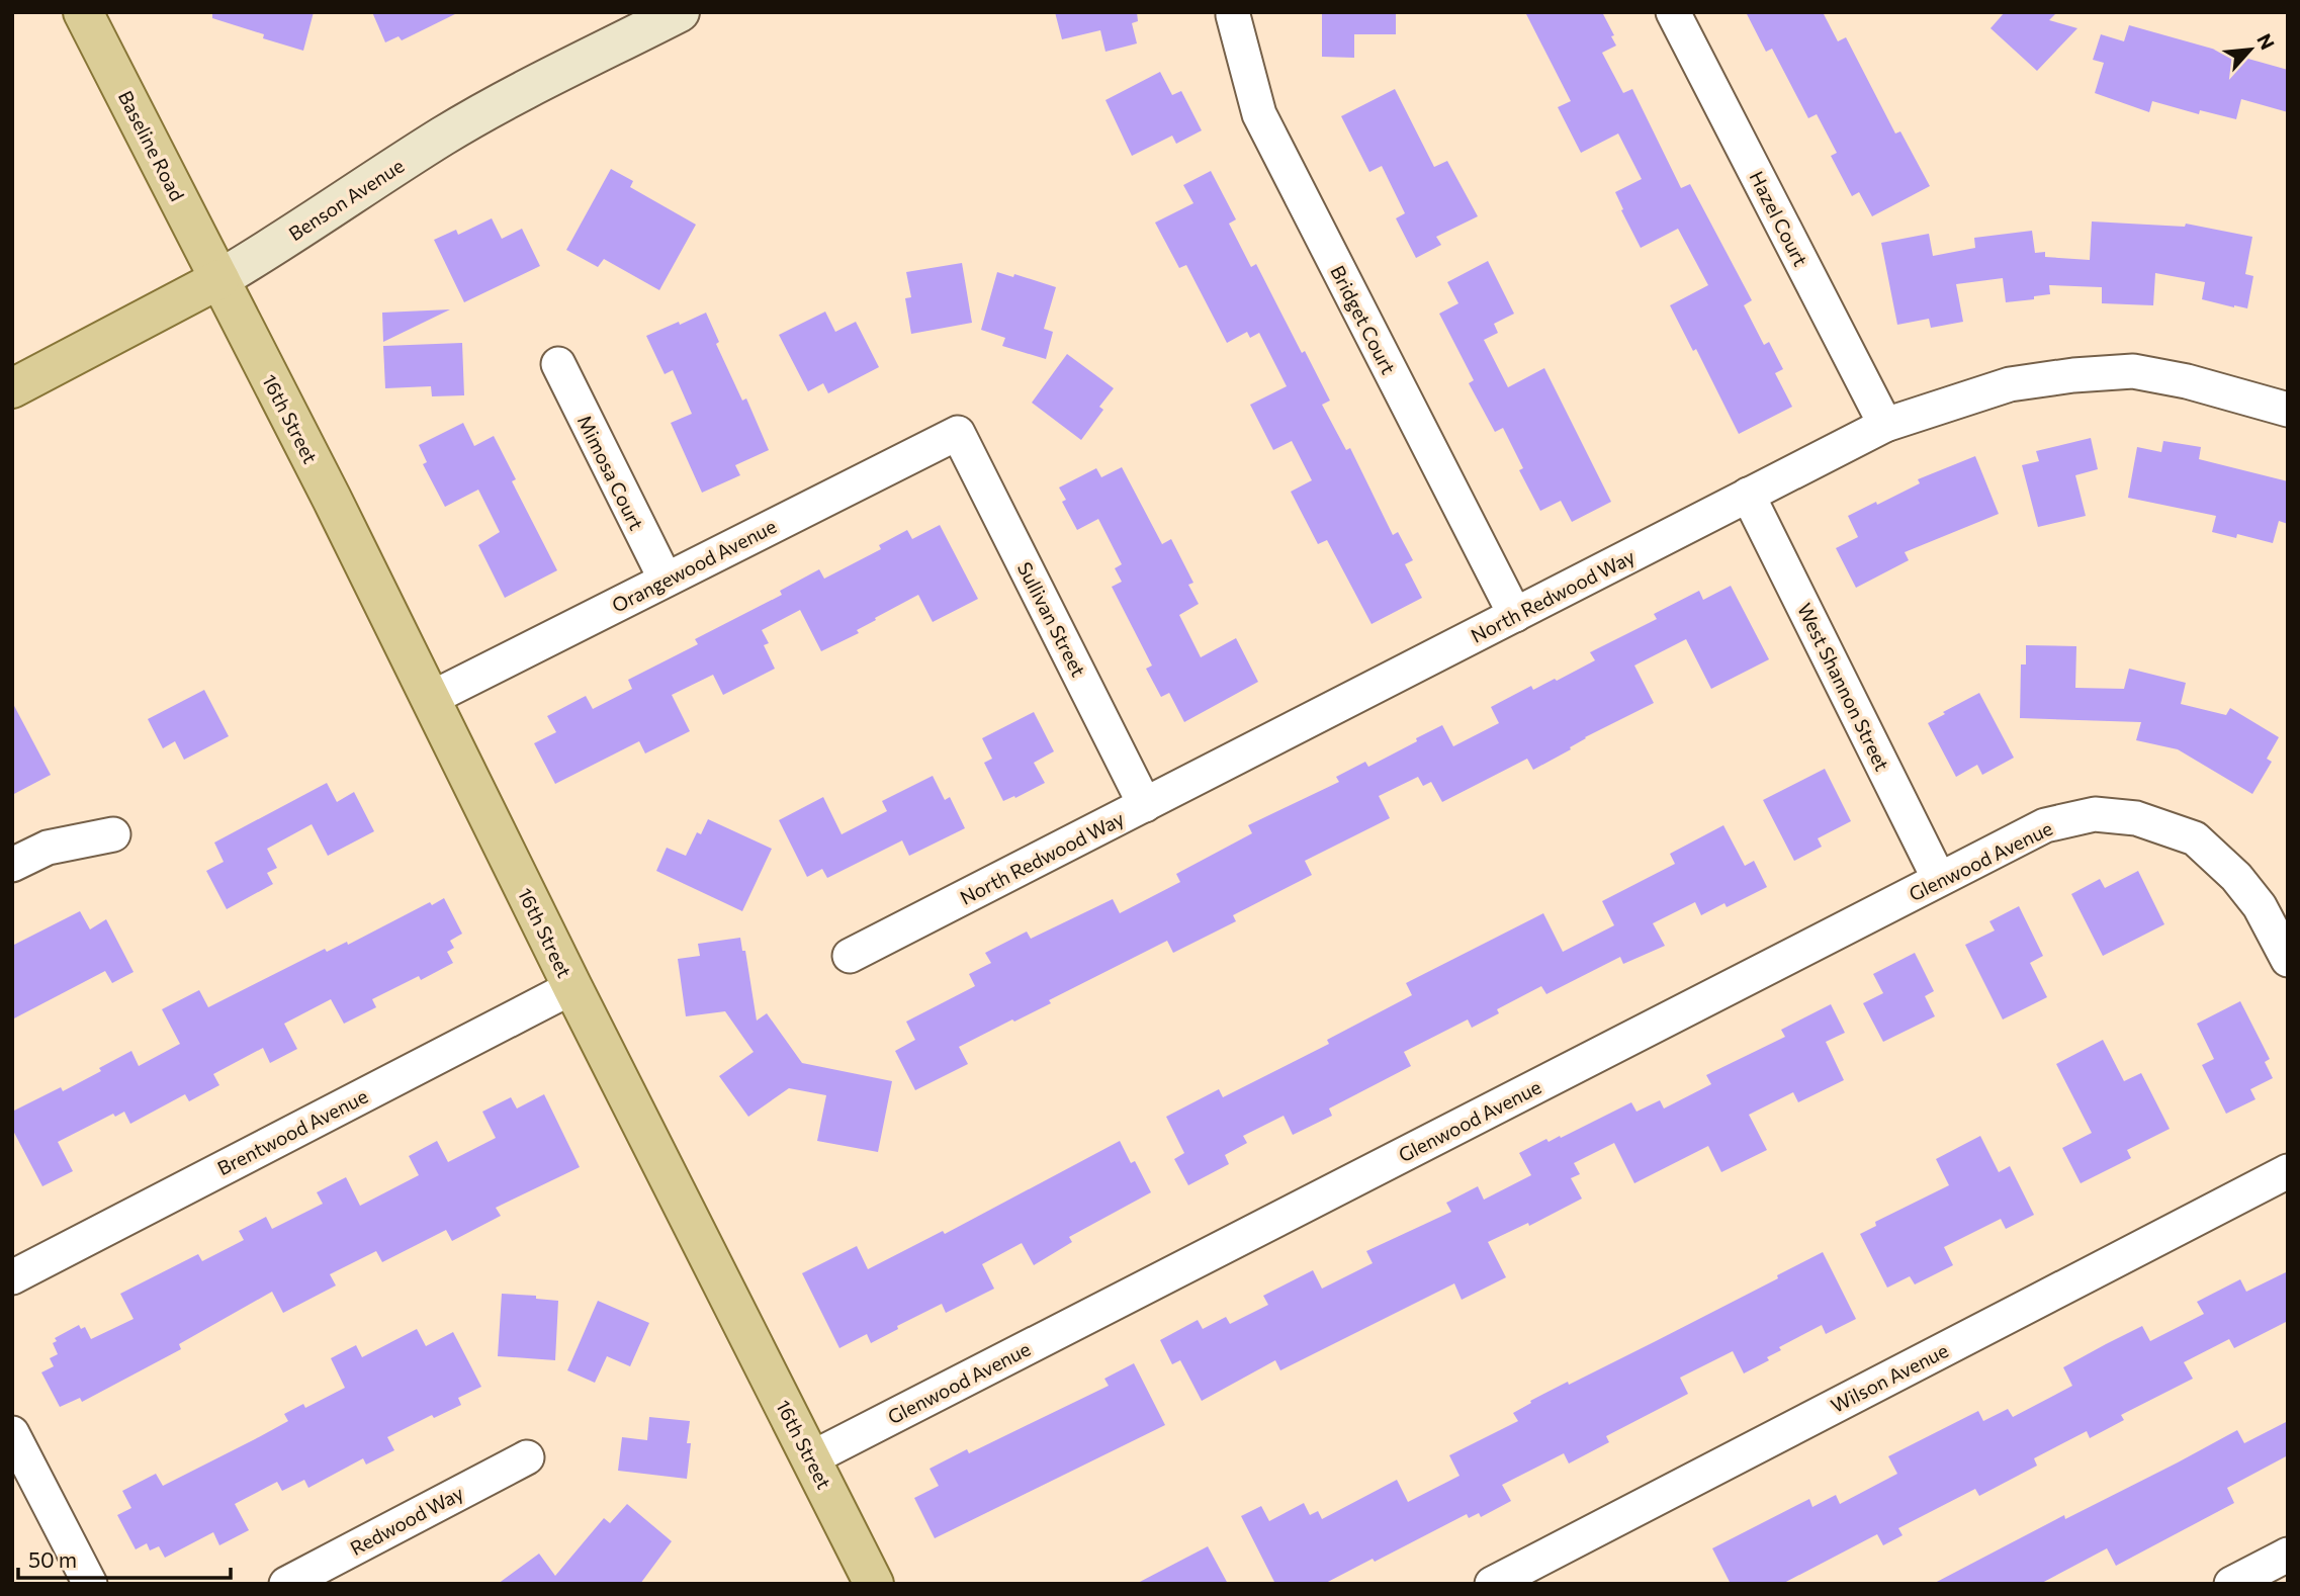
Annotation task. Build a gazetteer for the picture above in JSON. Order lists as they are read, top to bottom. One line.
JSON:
{"streets":{"main road":["Baseline Road","Benson Avenue","16th Street"],"street":["Hazel Court","Bridget Court","Mimosa Court","Orangewood Avenue","North Redwood Way","Sullivan Street","West Shannon Street","Glenwood Avenue","Brentwood Avenue","Wilson Avenue","Redwood Way"]},"crossings":[["Baseline Road","Benson Avenue"],["Baseline Road","16th Street"],["Benson Avenue","16th Street"],["Hazel Court","North Redwood Way"],["Bridget Court","North Redwood Way"],["16th Street","Orangewood Avenue"],["16th Street","Glenwood Avenue"],["16th Street","Brentwood Avenue"],["Mimosa Court","Orangewood Avenue"],["Orangewood Avenue","Sullivan Street"],["North Redwood Way","Sullivan Street"],["North Redwood Way","West Shannon Street"],["West Shannon Street","Glenwood Avenue"]],"scale_bar":"50 m","north":"top right"}
